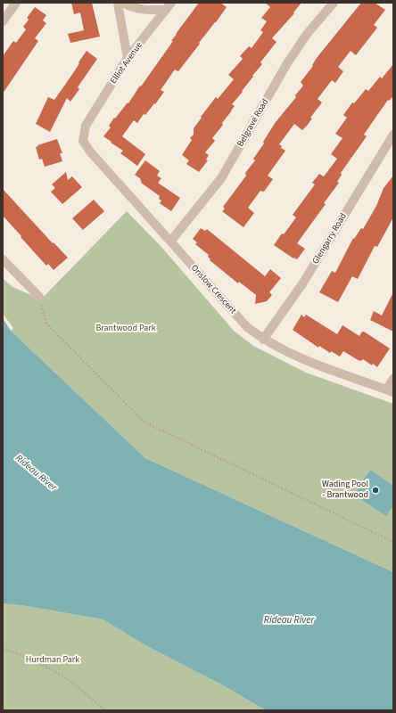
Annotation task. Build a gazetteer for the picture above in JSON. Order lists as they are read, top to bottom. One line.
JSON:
{"streets":{"street":["Elliot Avenue","Belgrave Road","Glengarry Road","Onslow Crescent"]},"crossings":[["Elliot Avenue","Onslow Crescent"],["Belgrave Road","Onslow Crescent"],["Glengarry Road","Onslow Crescent"]],"water":["Rideau River"],"parks":["Brantwood Park","Hurdman Park"],"places":["Wading Pool - Brantwood"]}
